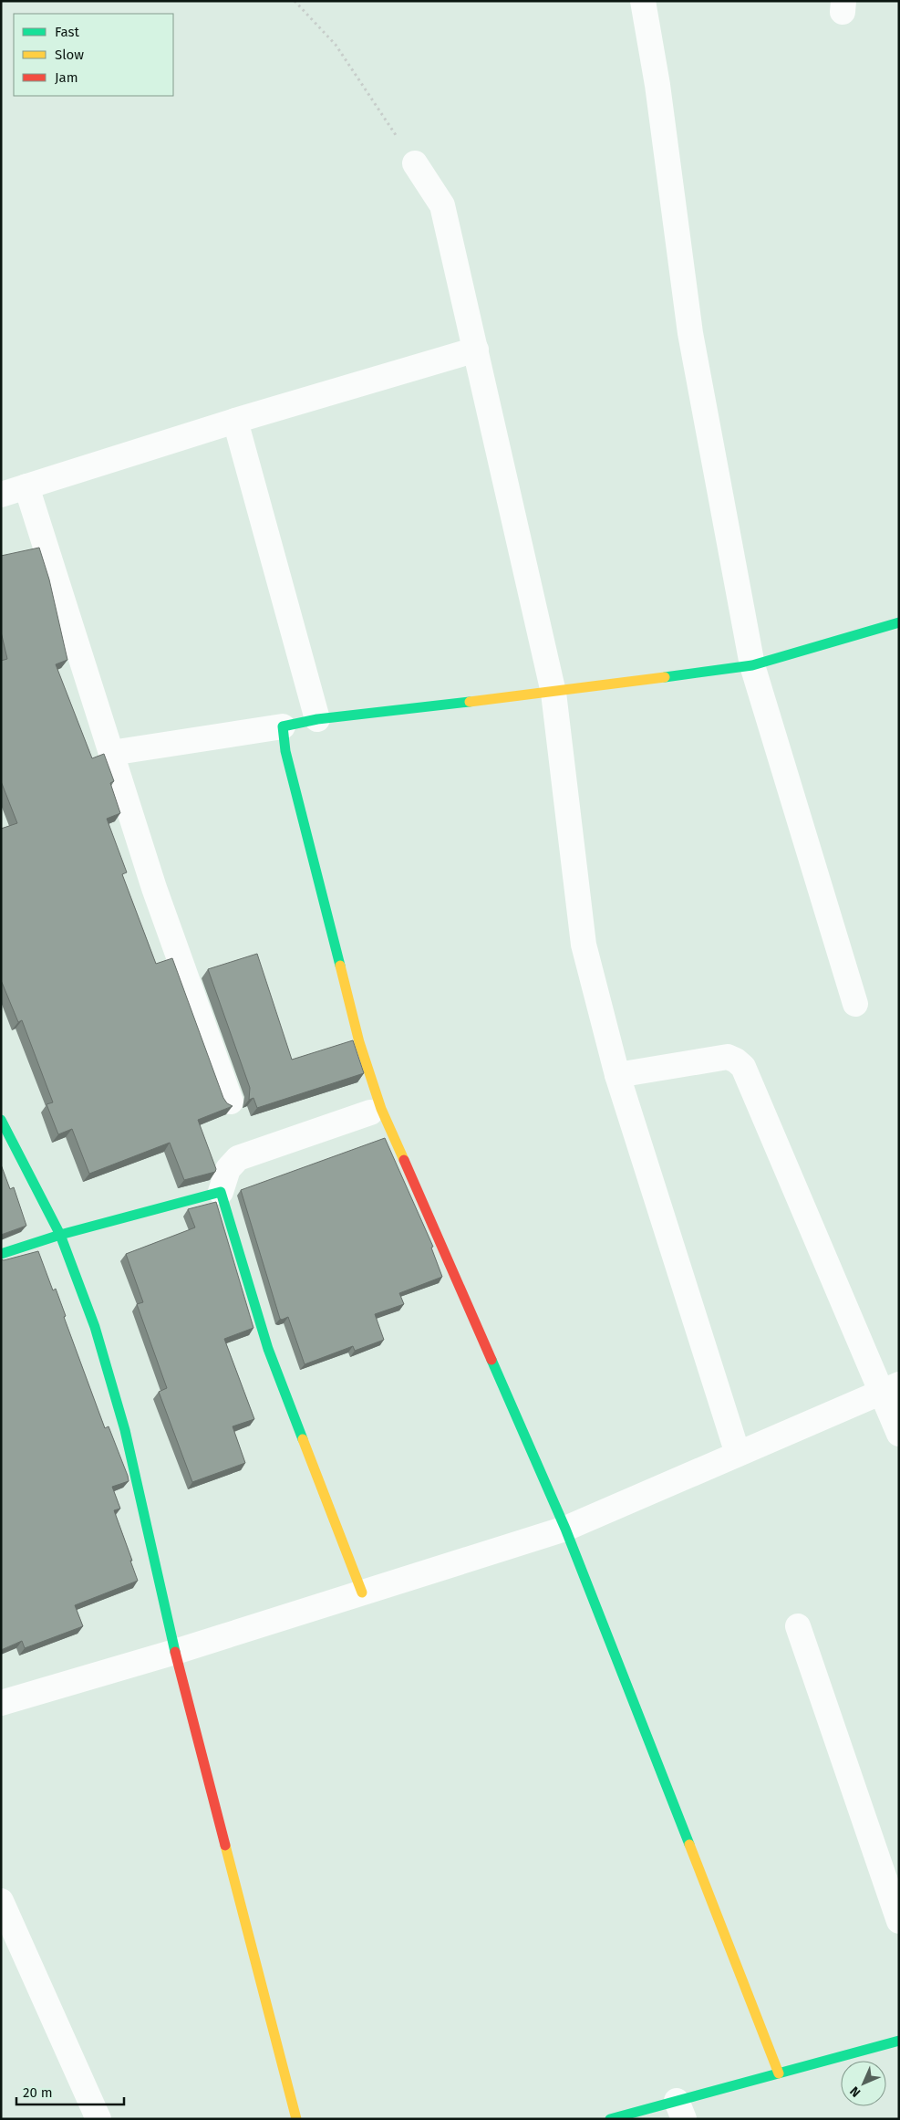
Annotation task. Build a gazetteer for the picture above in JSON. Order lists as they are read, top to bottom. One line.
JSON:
{"legend":["Fast","Slow","Jam"],"scale_bar":"20 m","north":"bottom left"}
